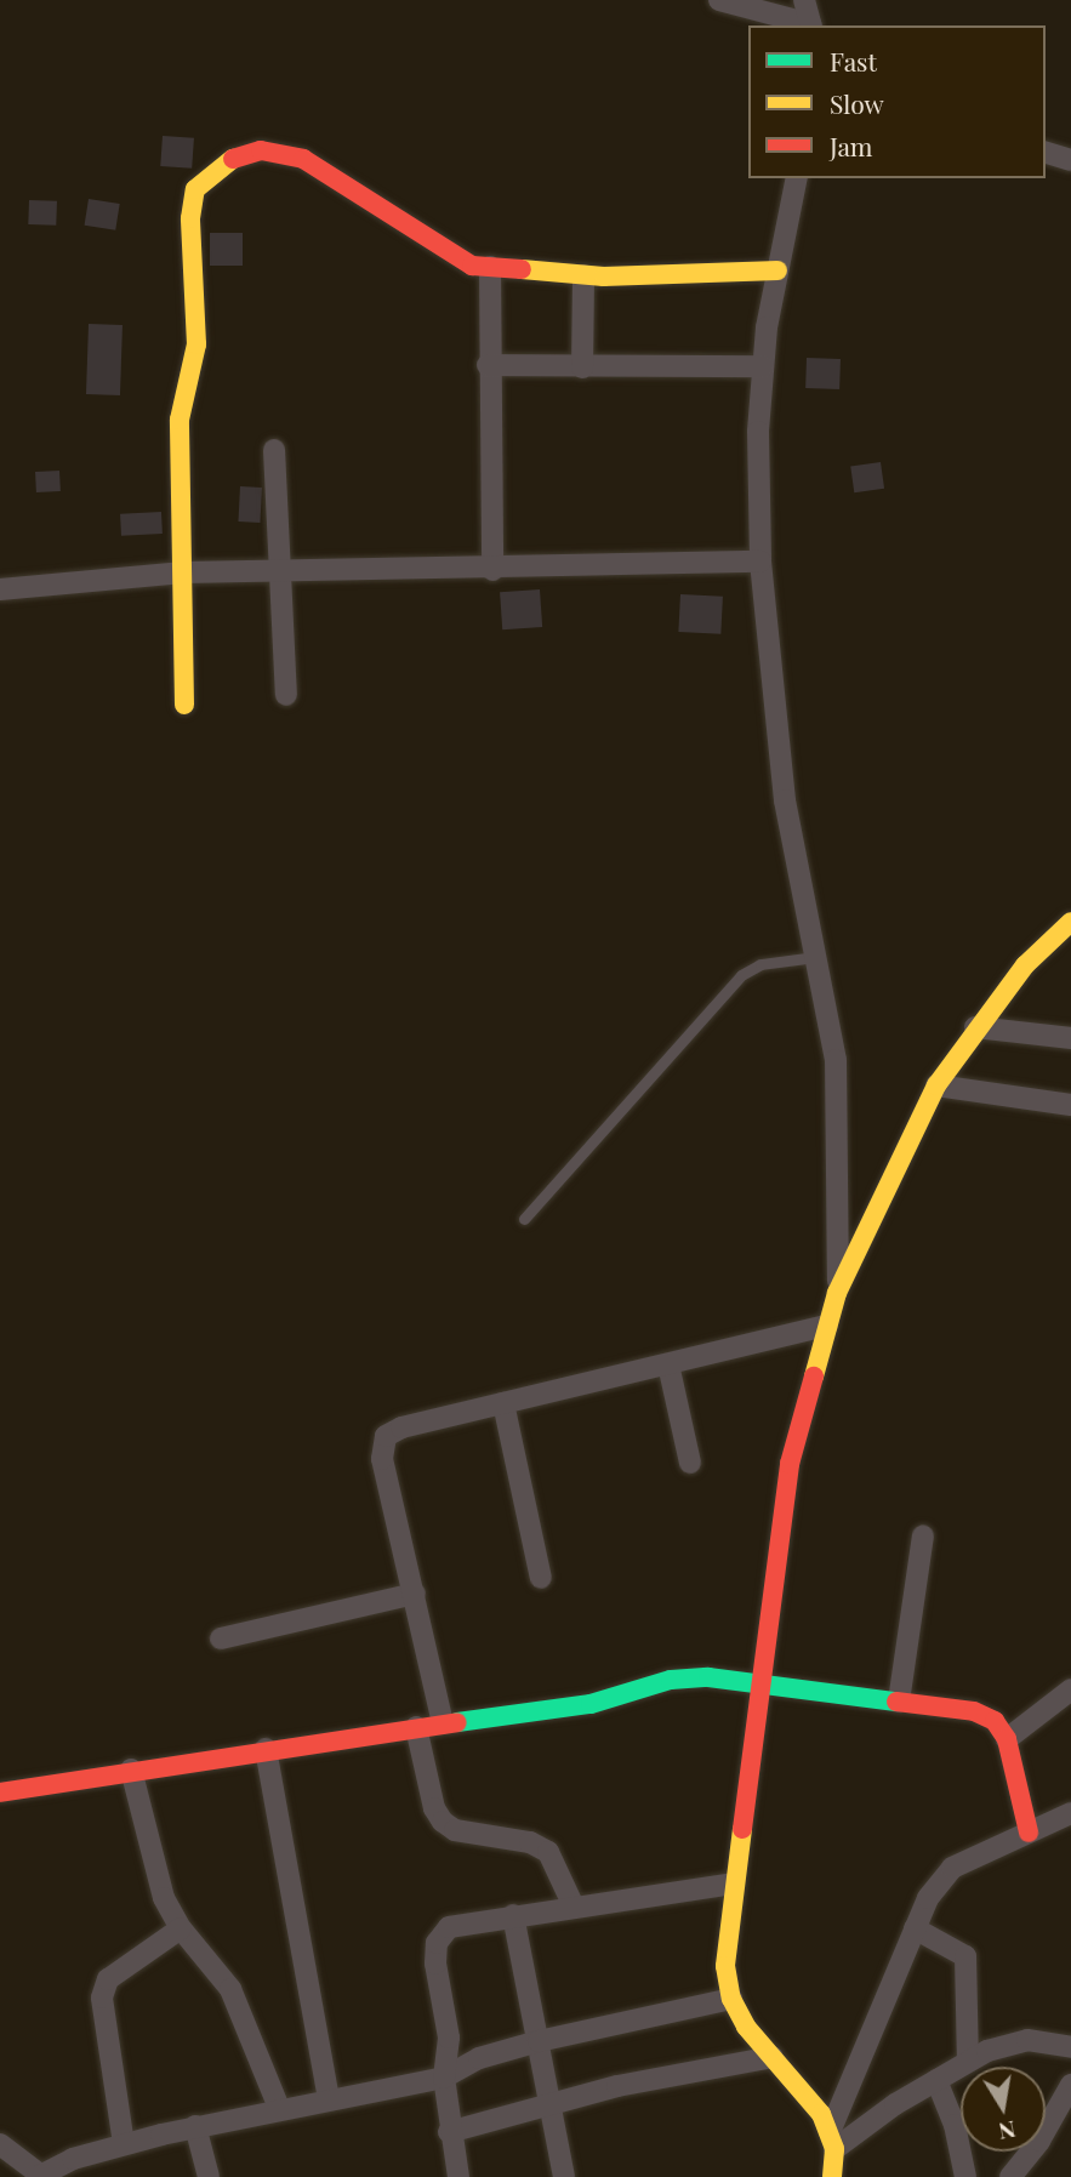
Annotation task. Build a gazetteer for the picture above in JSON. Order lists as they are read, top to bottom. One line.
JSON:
{"legend":["Fast","Slow","Jam"],"north":"bottom"}
